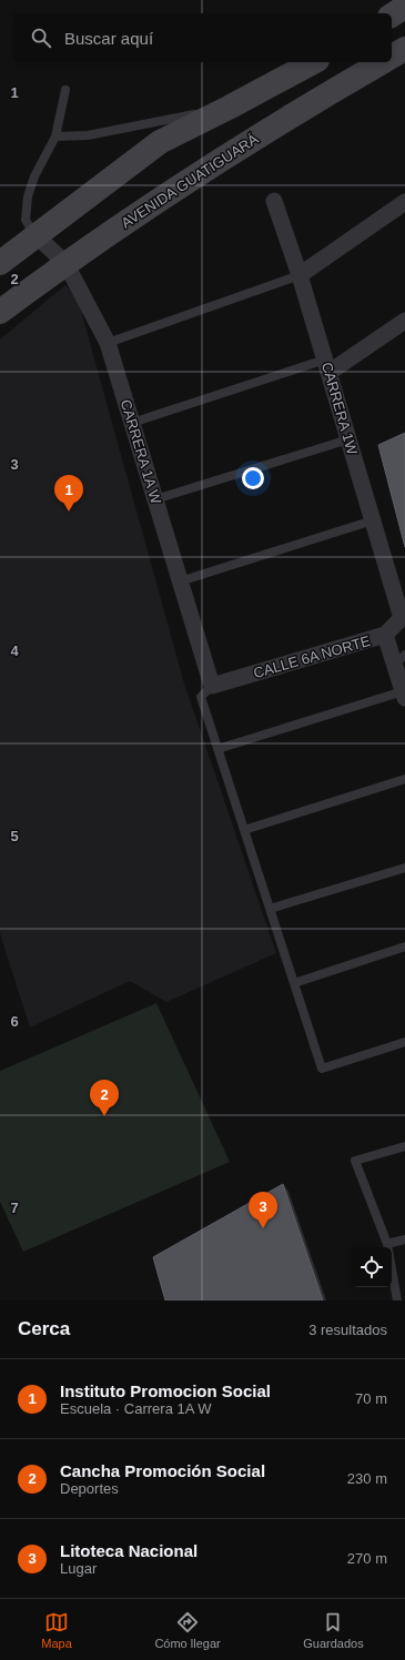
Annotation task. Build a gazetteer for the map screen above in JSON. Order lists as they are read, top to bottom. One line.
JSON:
{"streets":{"street":["AVENIDA GUATIGUARÁ","CARRERA 1W","CARRERA 1A W","CALLE 6A NORTE"]},"crossings":[["AVENIDA GUATIGUARÁ","CARRERA 1A W"],["CARRERA 1W","CALLE 6A NORTE"],["CARRERA 1A W","CALLE 6A NORTE"]],"page":{"search":"Buscar aquí","pins":["1","2","3"],"heading":["Cerca","3 resultados"],"list":[{"mark":"1","name":"Instituto Promocion Social","note":"Escuela · Carrera 1A W","value":"70 m"},{"mark":"2","name":"Cancha Promoción Social","note":"Deportes","value":"230 m"},{"mark":"3","name":"Litoteca Nacional","note":"Lugar","value":"270 m"}],"nav":["Mapa","Cómo llegar","Guardados"]},"grid":{"rows":["1","2","3","4","5","6","7"]}}
